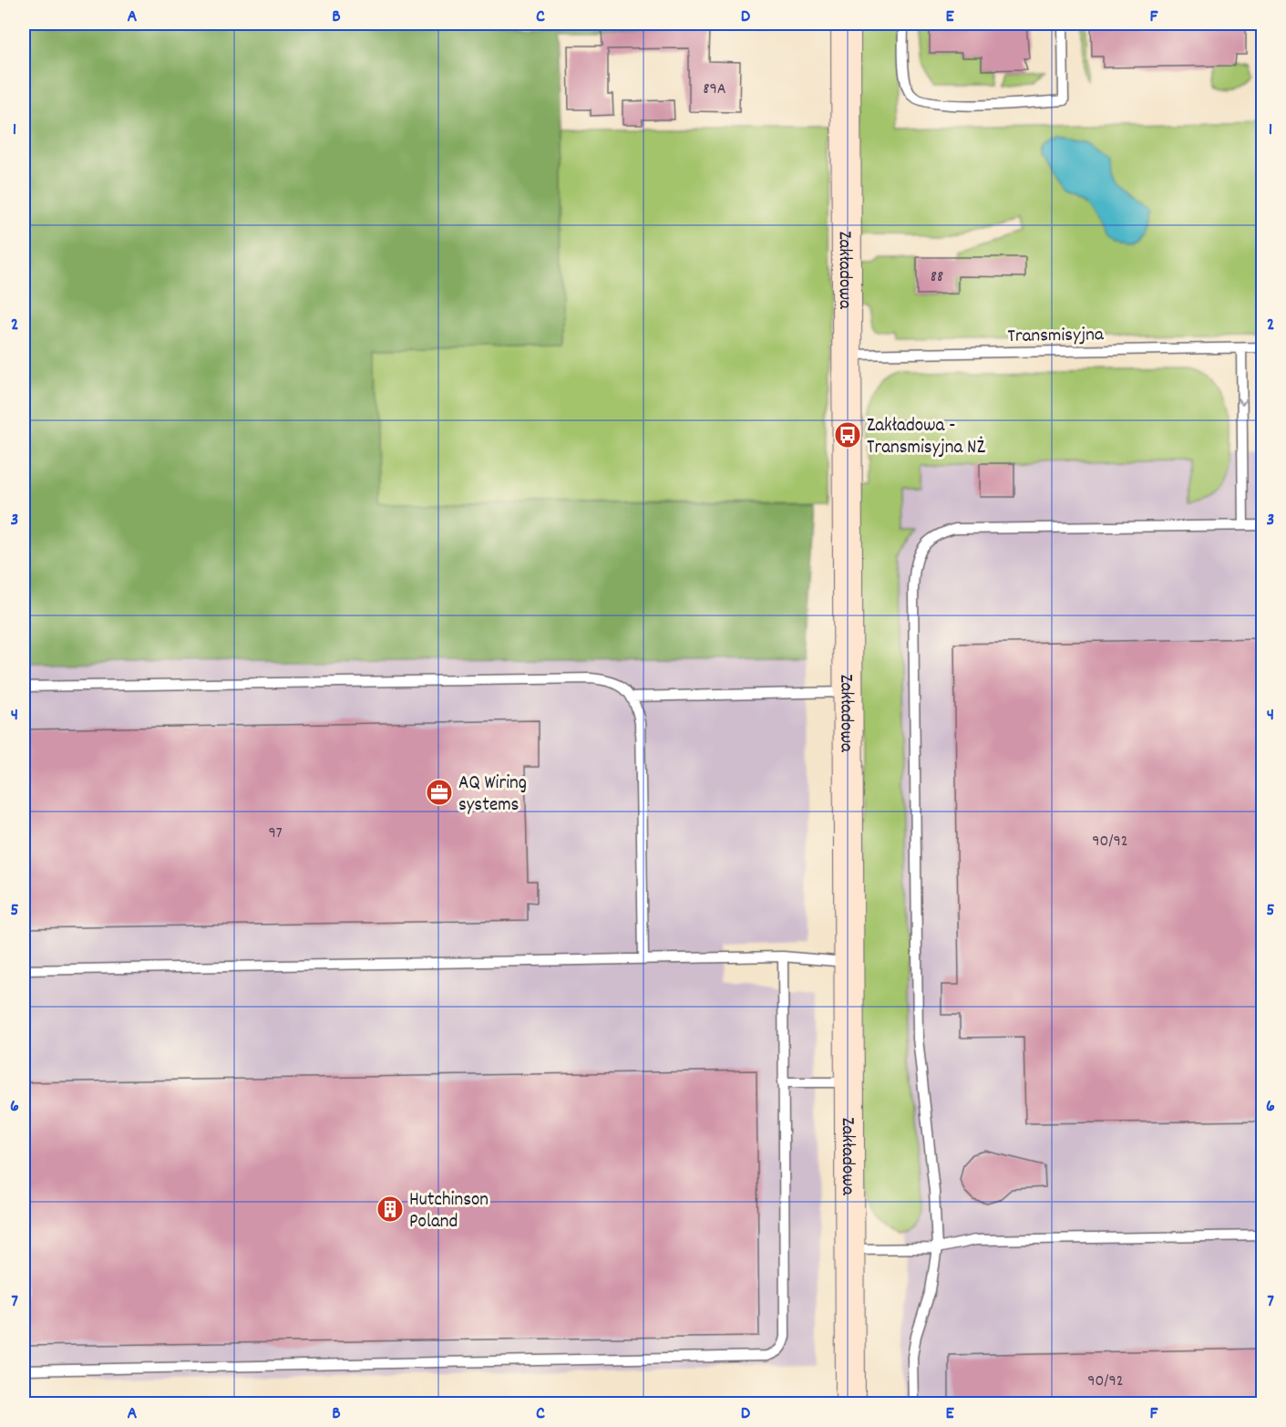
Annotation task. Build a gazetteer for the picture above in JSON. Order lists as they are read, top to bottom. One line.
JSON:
{"streets":{"street":["Zakładowa"],"lane":["Transmisyjna"]},"crossings":[["Zakładowa","Transmisyjna"]],"places":{"bus stop":["Zakładowa - Transmisyjna NŻ"],"office":["AQ Wiring systems"],"building":["Hutchinson Poland"]},"house_numbers":["89A","88","97","90/92","90/92"],"grid":{"columns":["A","B","C","D","E","F"],"rows":["1","2","3","4","5","6","7"]}}
